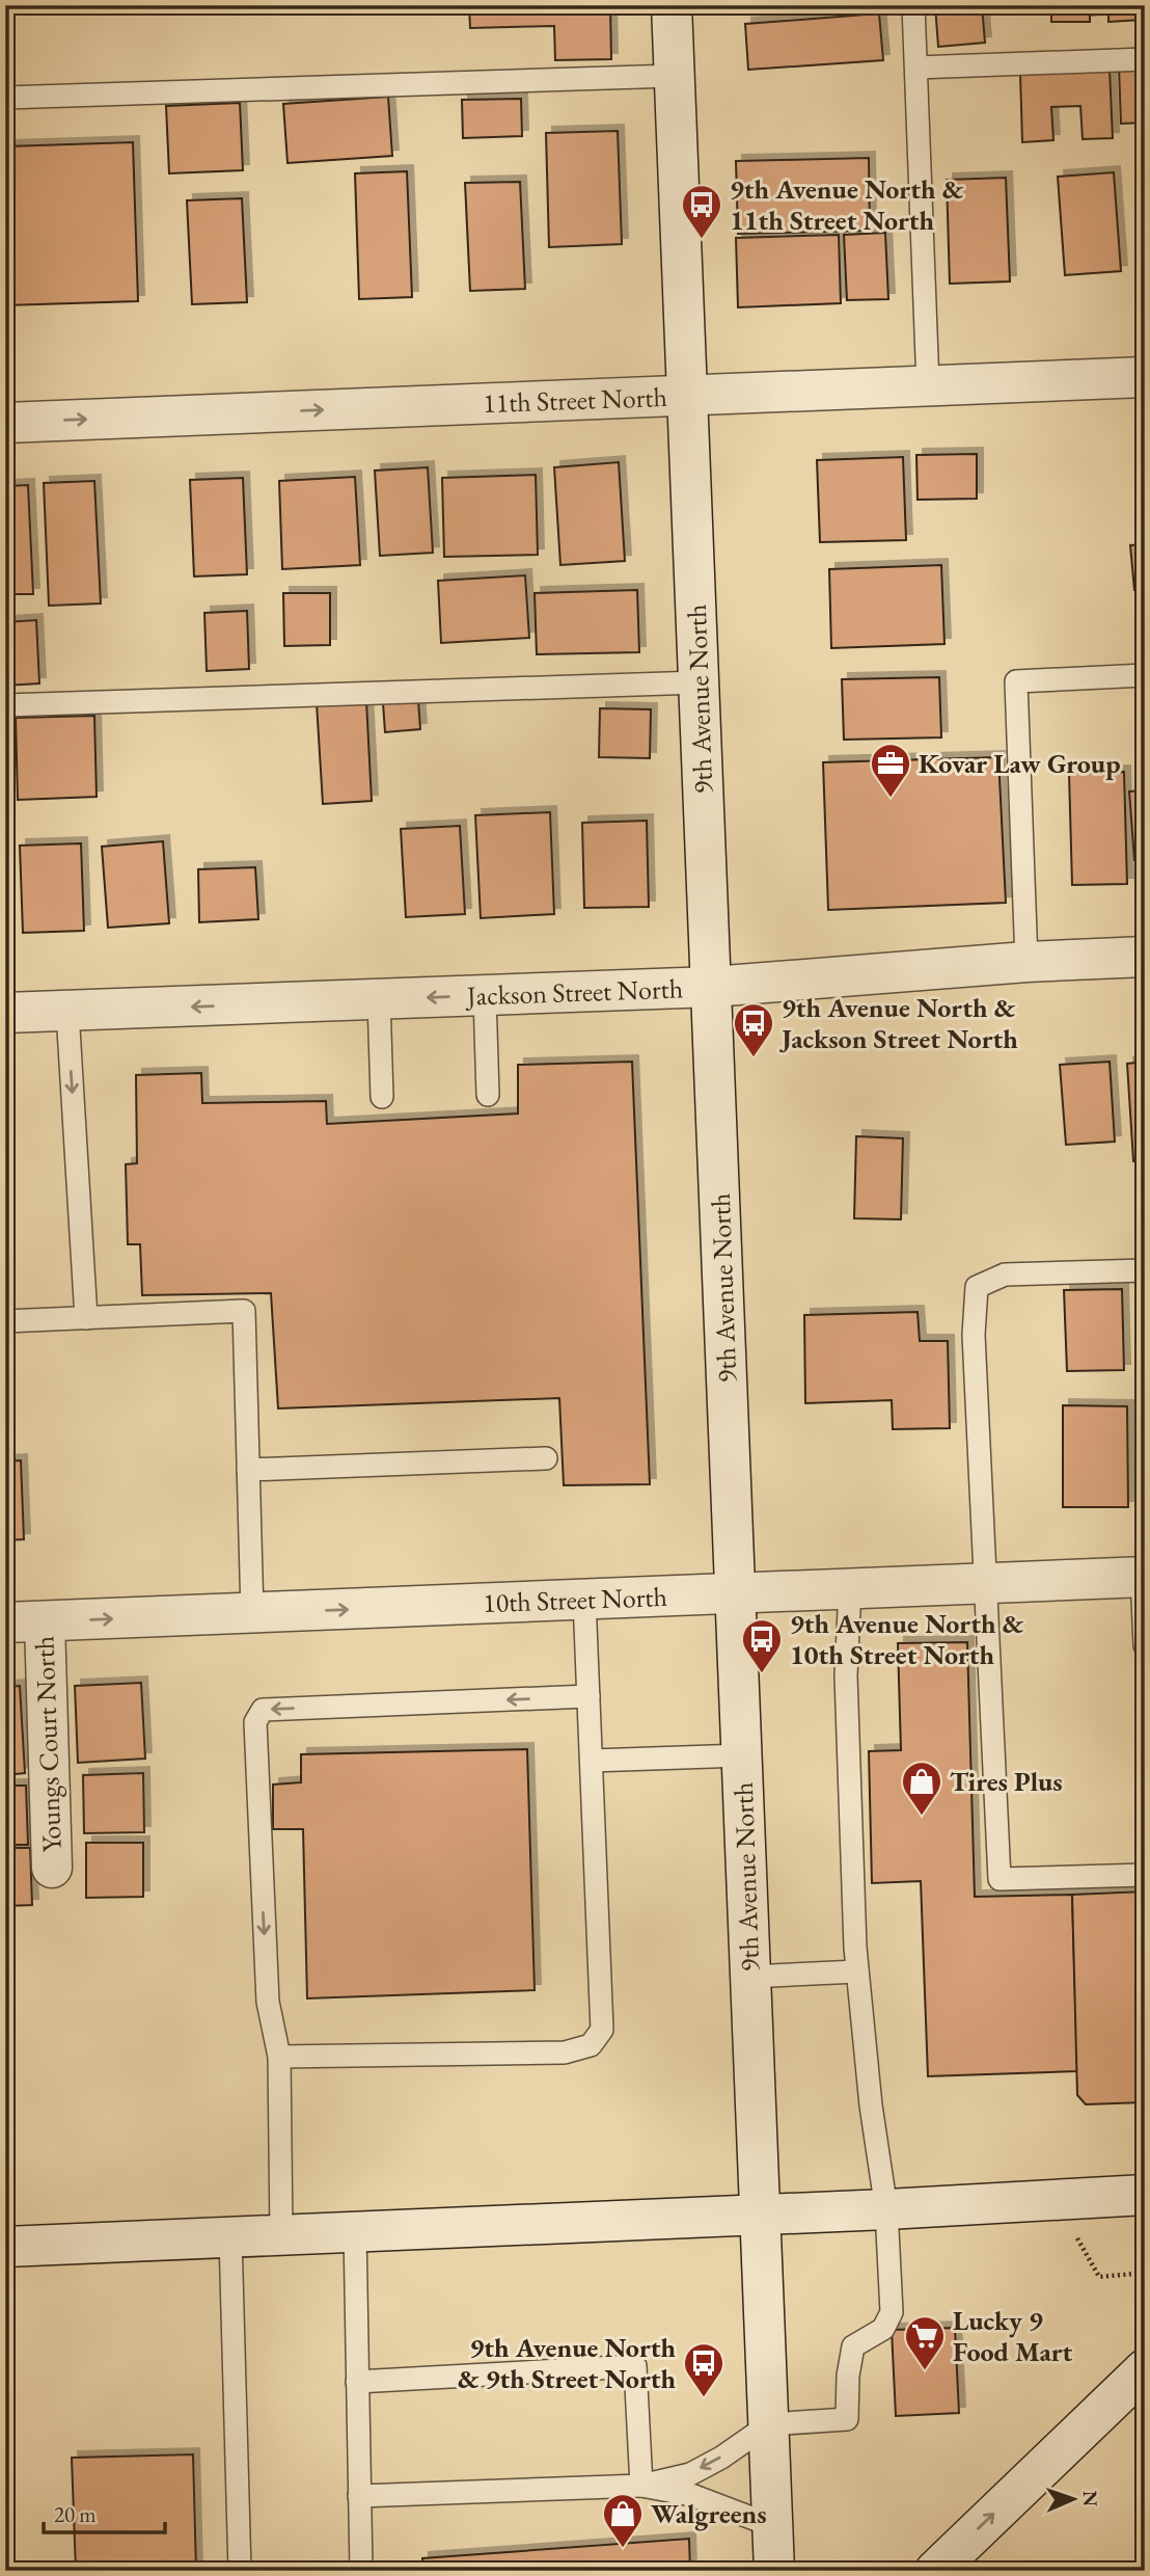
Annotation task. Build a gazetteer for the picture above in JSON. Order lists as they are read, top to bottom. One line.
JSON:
{"streets":{"street":["11th Street North","9th Avenue North","Jackson Street North","10th Street North","Youngs Court North"]},"crossings":[["11th Street North","9th Avenue North"],["9th Avenue North","Jackson Street North"],["9th Avenue North","10th Street North"],["10th Street North","Youngs Court North"]],"one_way":["11th Street North","Jackson Street North","10th Street North"],"places":{"bus stop":["9th Avenue North & 11th Street North","9th Avenue North & Jackson Street North","9th Avenue North & 10th Street North","9th Avenue North & 9th Street North"],"office":["Kovar Law Group"],"shop":["Tires Plus","Walgreens"],"supermarket":["Lucky 9 Food Mart"]},"scale_bar":"20 m","north":"right"}
